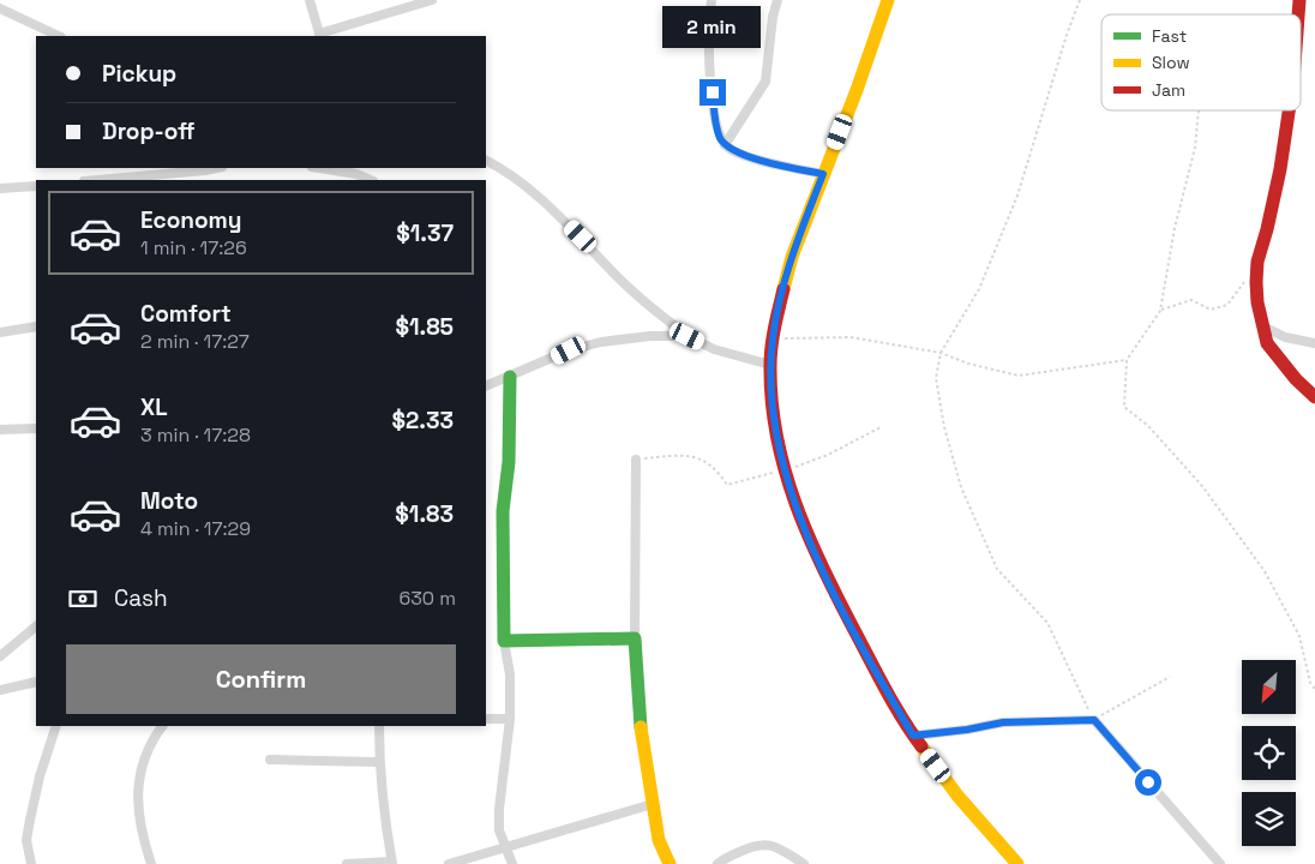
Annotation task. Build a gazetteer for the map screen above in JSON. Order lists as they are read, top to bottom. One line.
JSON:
{"legend":["Fast","Slow","Jam"],"north":"bottom left","page":{"bubble":"2 min","banner":["Pickup","Drop-off"],"list":[{"name":"Economy","note":"1 min · 17:26","value":"$1.37"},{"name":"Comfort","note":"2 min · 17:27","value":"$1.85"},{"name":"XL","note":"3 min · 17:28","value":"$2.33"},{"name":"Moto","note":"4 min · 17:29","value":"$1.83"}],"pay":["Cash","630 m"],"buttons":"Confirm"}}
